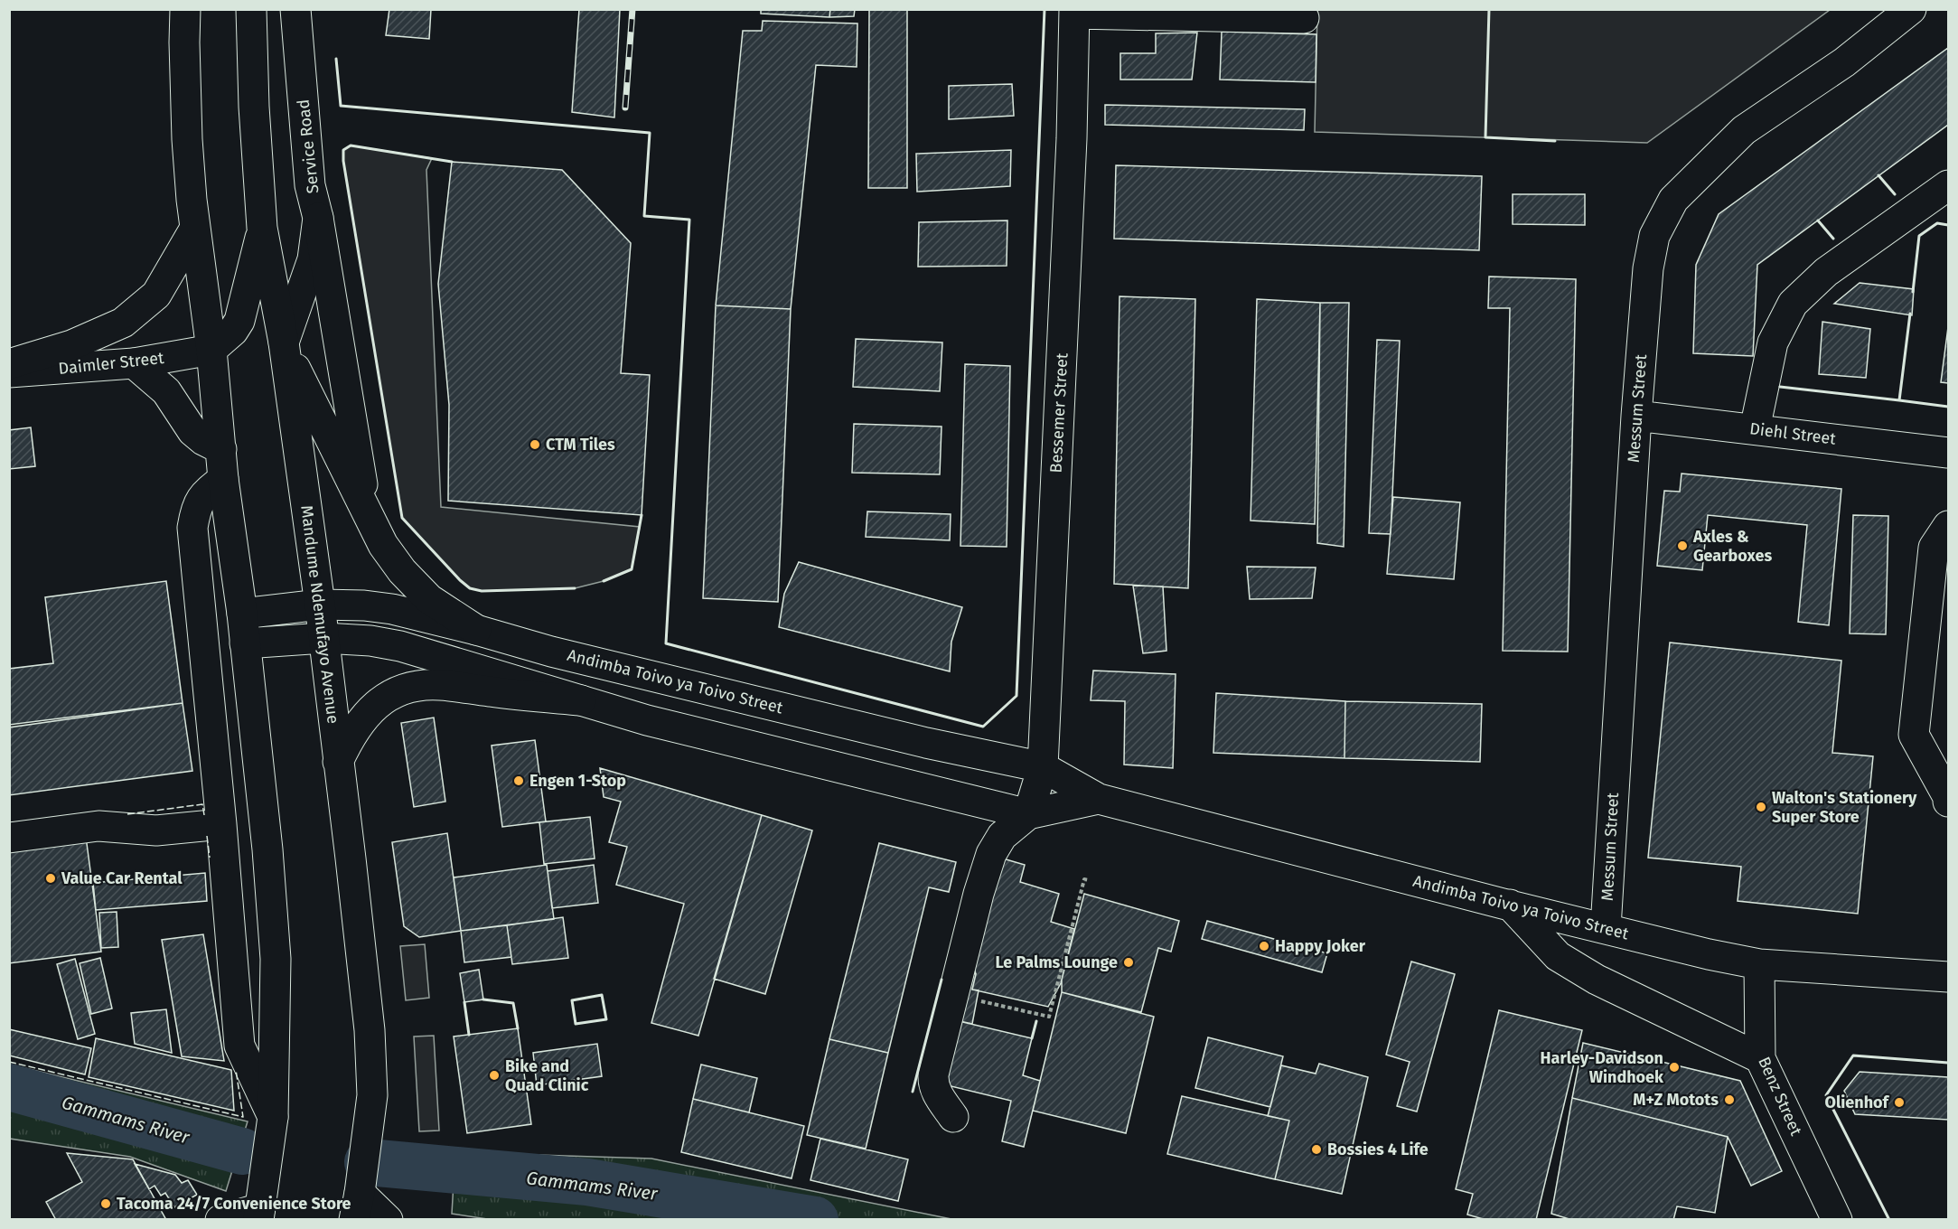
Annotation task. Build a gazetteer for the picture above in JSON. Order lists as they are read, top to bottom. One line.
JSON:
{"streets":{"street":["Service Road","Daimler Street","Messum Street","Bessemer Street","Diehl Street","Mandume Ndemufayo Avenue","Andimba Toivo ya Toivo Street","Benz Street"]},"crossings":[["Service Road","Mandume Ndemufayo Avenue"],["Messum Street","Diehl Street"],["Messum Street","Andimba Toivo ya Toivo Street"],["Bessemer Street","Andimba Toivo ya Toivo Street"],["Mandume Ndemufayo Avenue","Andimba Toivo ya Toivo Street"],["Andimba Toivo ya Toivo Street","Benz Street"]],"water":["Gammams River"],"places":["CTM Tiles","Axles & Gearboxes","Engen 1-Stop","Walton's Stationery Super Store","Value Car Rental","Happy Joker","Le Palms Lounge","Harley-Davidson Windhoek","Bike and Quad Clinic","M+Z Motots","Olienhof","Bossies 4 Life","Tacoma 24/7 Convenience Store"]}
